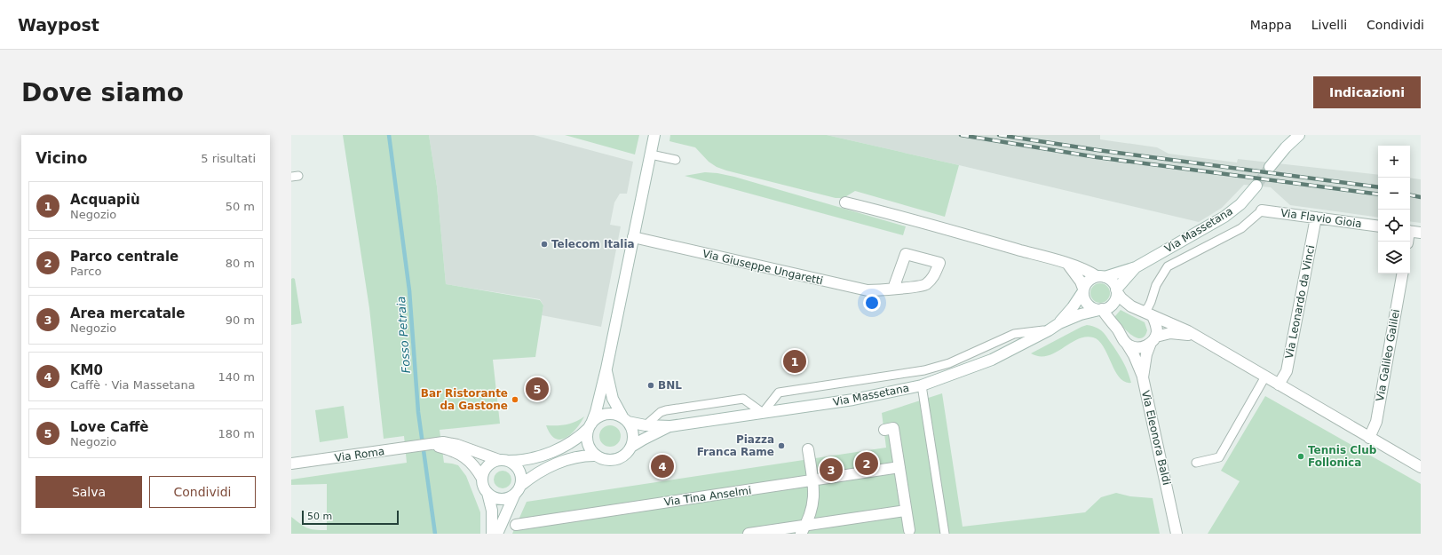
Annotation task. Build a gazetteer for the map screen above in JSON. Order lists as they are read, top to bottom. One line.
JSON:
{"streets":{"street":["Via Flavio Gioia","Via Massetana","Via Giuseppe Ungaretti","Via Leonardo da Vinci","Via Galileo Galilei","Via Eleonora Baldi","Via Roma","Via Tina Anselmi"]},"crossings":[["Via Flavio Gioia","Via Leonardo da Vinci"]],"water":["Fosso Petraia"],"places":["Telecom Italia","BNL","Bar Ristorante da Gastone","Piazza Franca Rame","Tennis Club Follonica"],"scale_bar":"50 m","page":{"header":"Waypost","nav":["Mappa","Livelli","Condividi"],"buttons":["Indicazioni",["Salva","Condividi"]],"title":"Dove siamo","heading":["Vicino","5 risultati"],"map_buttons":["+","−"],"list":[{"mark":"1","name":"Acquapiù","note":"Negozio","value":"50 m"},{"mark":"2","name":"Parco centrale","note":"Parco","value":"80 m"},{"mark":"3","name":"Area mercatale","note":"Negozio","value":"90 m"},{"mark":"4","name":"KM0","note":"Caffè · Via Massetana","value":"140 m"},{"mark":"5","name":"Love Caffè","note":"Negozio","value":"180 m"}],"pins":["1","5","2","4","3"],"scale":"50 m"}}
